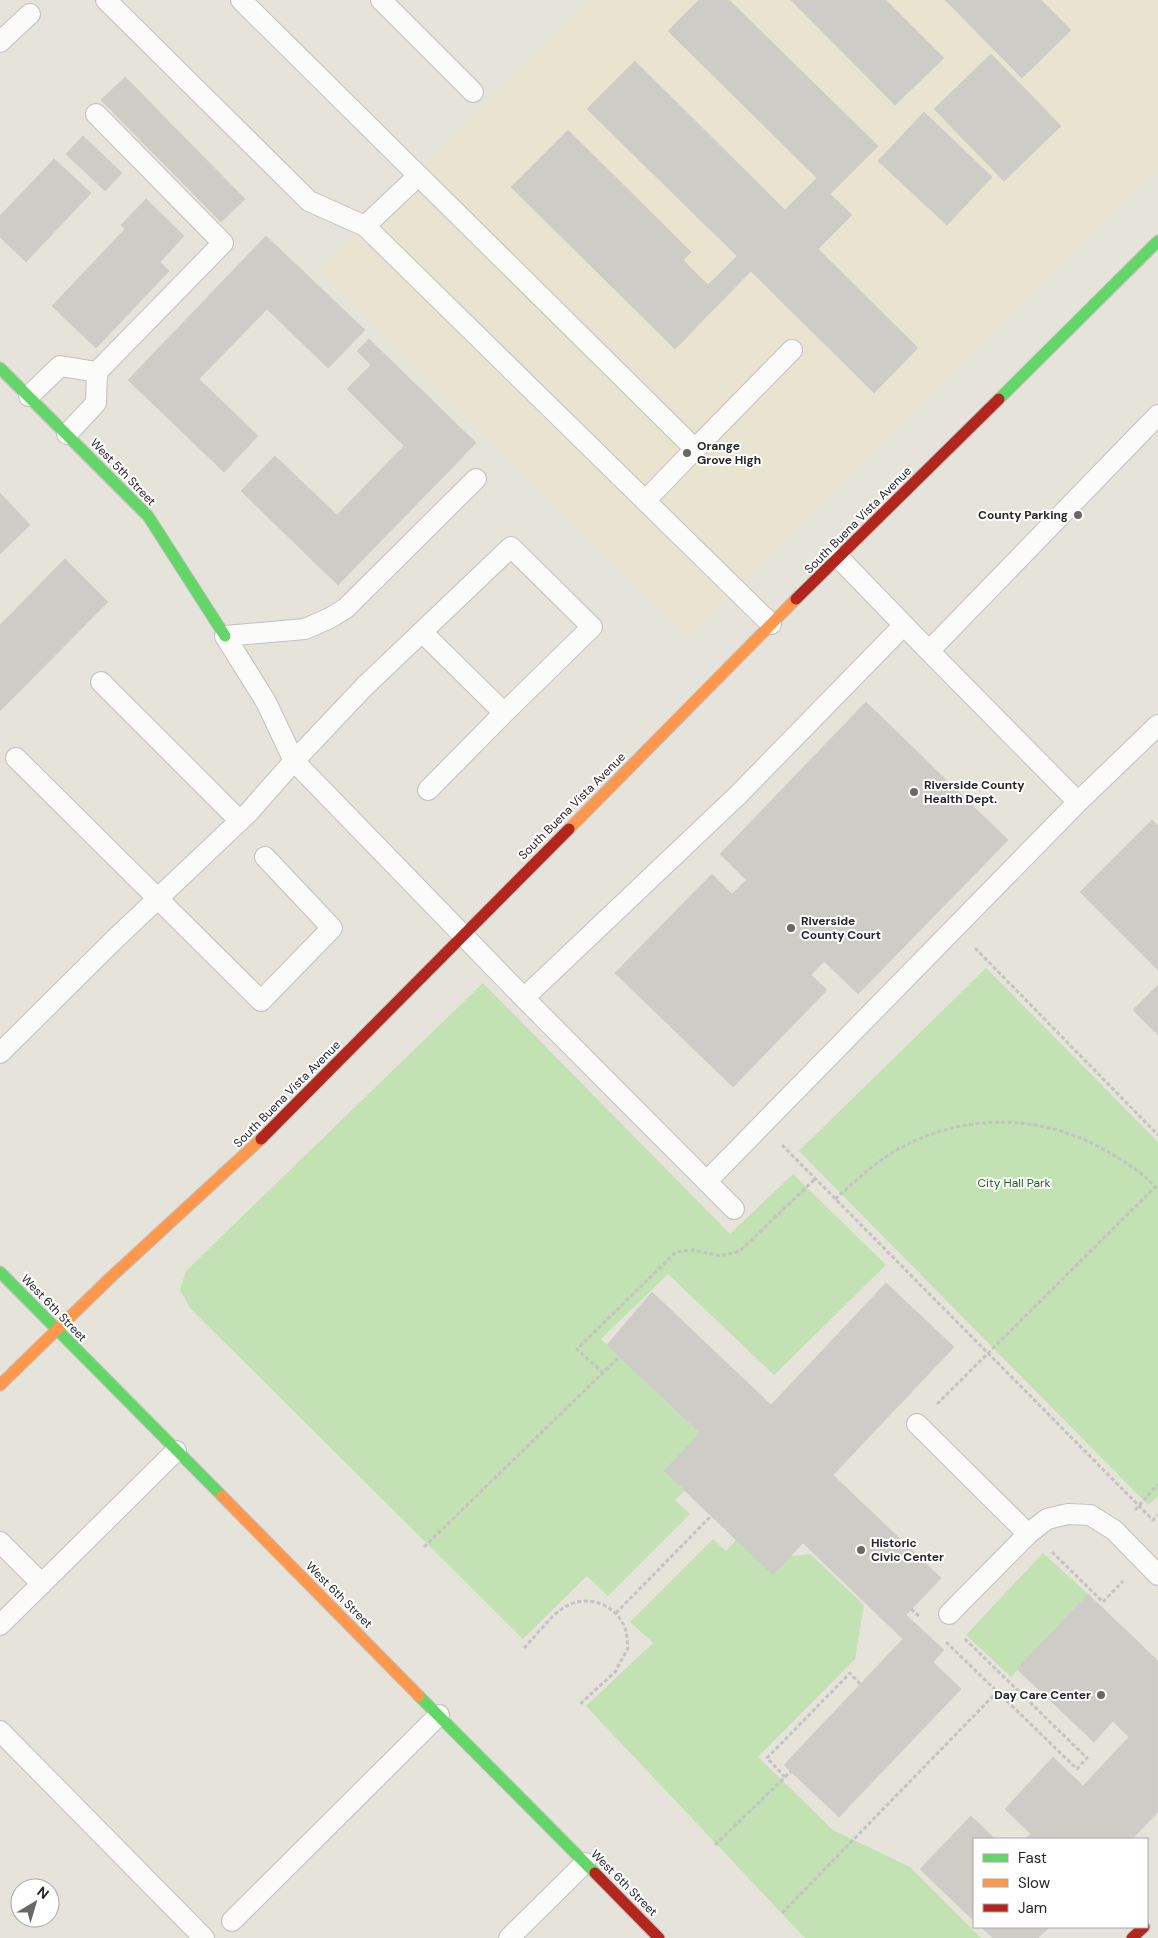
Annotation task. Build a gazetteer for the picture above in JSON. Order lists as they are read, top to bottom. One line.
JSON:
{"streets":{"street":["West 5th Street","South Buena Vista Avenue","West 6th Street"]},"crossings":[["South Buena Vista Avenue","West 6th Street"]],"parks":["City Hall Park"],"places":["Orange Grove High","County Parking","Riverside County Health Dept.","Riverside County Court","Historic Civic Center","Day Care Center"],"legend":["Fast","Slow","Jam"],"north":"top right"}
